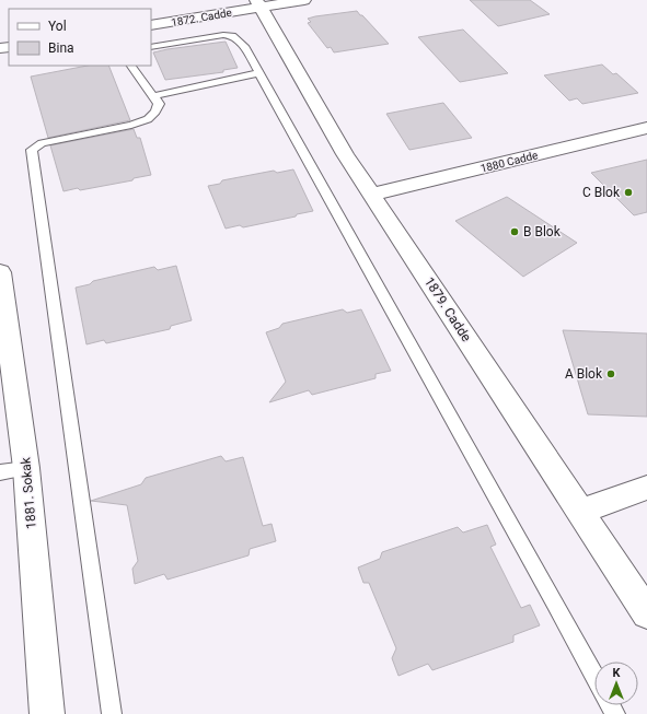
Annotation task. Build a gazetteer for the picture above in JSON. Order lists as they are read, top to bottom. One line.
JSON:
{"streets":{"street":["1872. Cadde","1880 Cadde","1879. Cadde","1881. Sokak"]},"crossings":[["1872. Cadde","1879. Cadde"],["1880 Cadde","1879. Cadde"]],"places":["C Blok","B Blok","A Blok"],"legend":["Yol","Bina"],"north":"top"}
